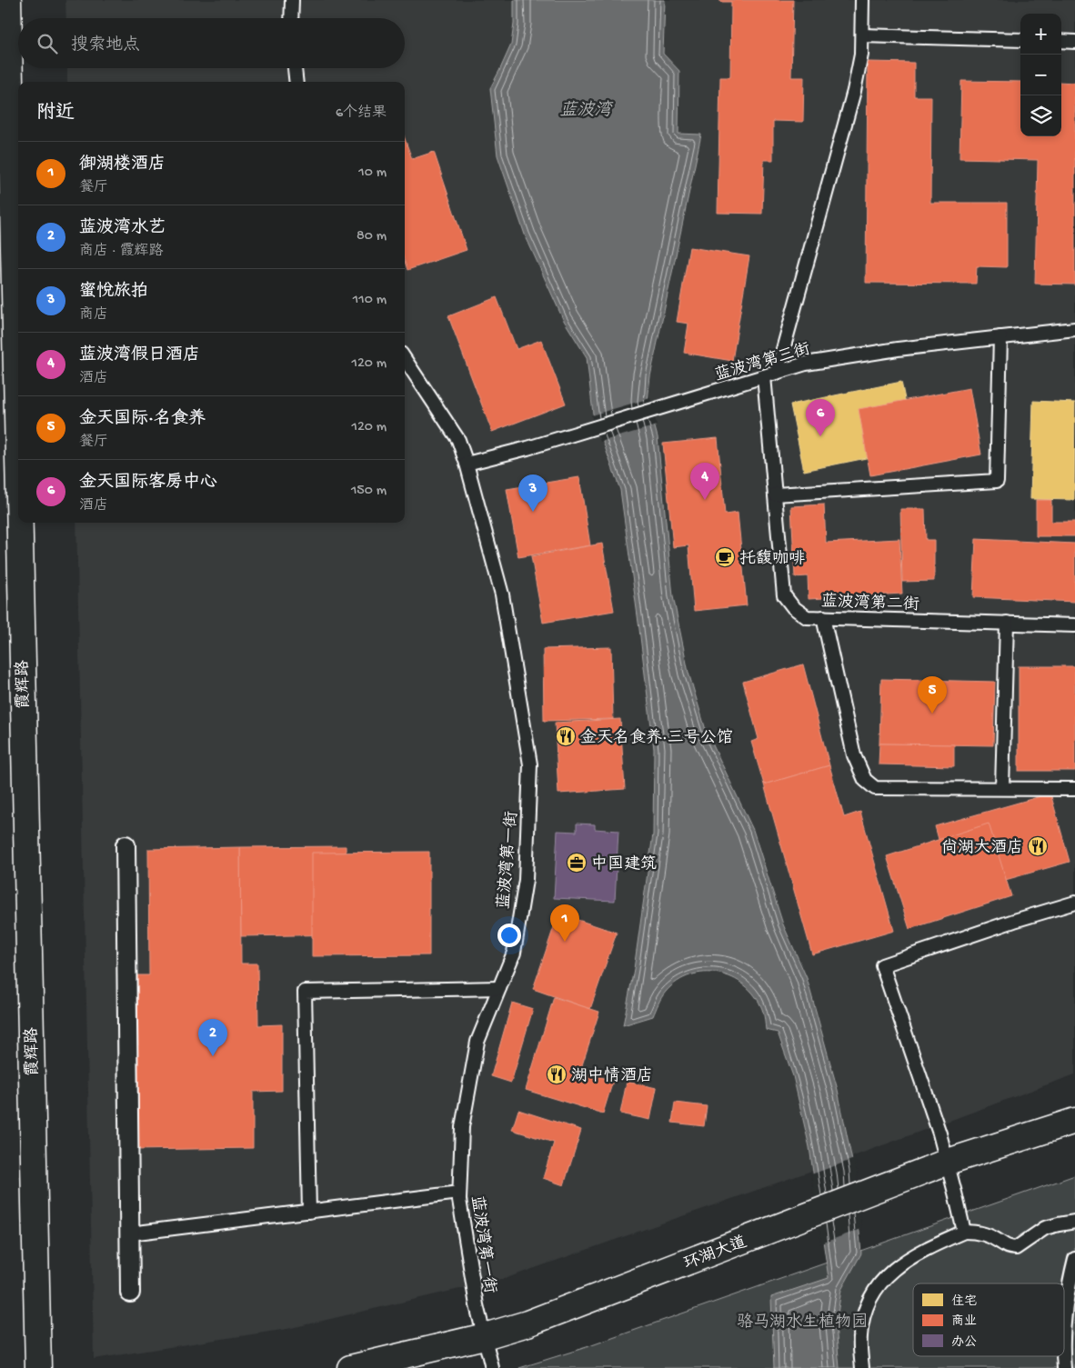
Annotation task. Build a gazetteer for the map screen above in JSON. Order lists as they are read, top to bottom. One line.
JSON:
{"streets":{"street":["霞辉路","环湖大道"],"lane":["蓝波湾第三街","蓝波湾第二街","蓝波湾第一街"]},"crossings":[["蓝波湾第三街","蓝波湾第二街"],["蓝波湾第三街","蓝波湾第一街"],["蓝波湾第一街","环湖大道"]],"water":["蓝波湾"],"parks":["骆马湖水生植物园"],"places":{"cafe":["托馥咖啡"],"restaurant":["金天名食养·三号公馆","尚湖大酒店","湖中情酒店"],"office":["中国建筑"]},"legend":["住宅","商业","办公"],"page":{"map_buttons":["+","−"],"search":"搜索地点","heading":["附近","6个结果"],"list":[{"mark":"1","name":"御湖楼酒店","note":"餐厅","value":"10 m"},{"mark":"2","name":"蓝波湾水艺","note":"商店 · 霞辉路","value":"80 m"},{"mark":"3","name":"蜜悦旅拍","note":"商店","value":"110 m"},{"mark":"4","name":"蓝波湾假日酒店","note":"酒店","value":"120 m"},{"mark":"5","name":"金天国际·名食养","note":"餐厅","value":"120 m"},{"mark":"6","name":"金天国际客房中心","note":"酒店","value":"150 m"}],"pins":["6","4","3","5","1","2"]}}
